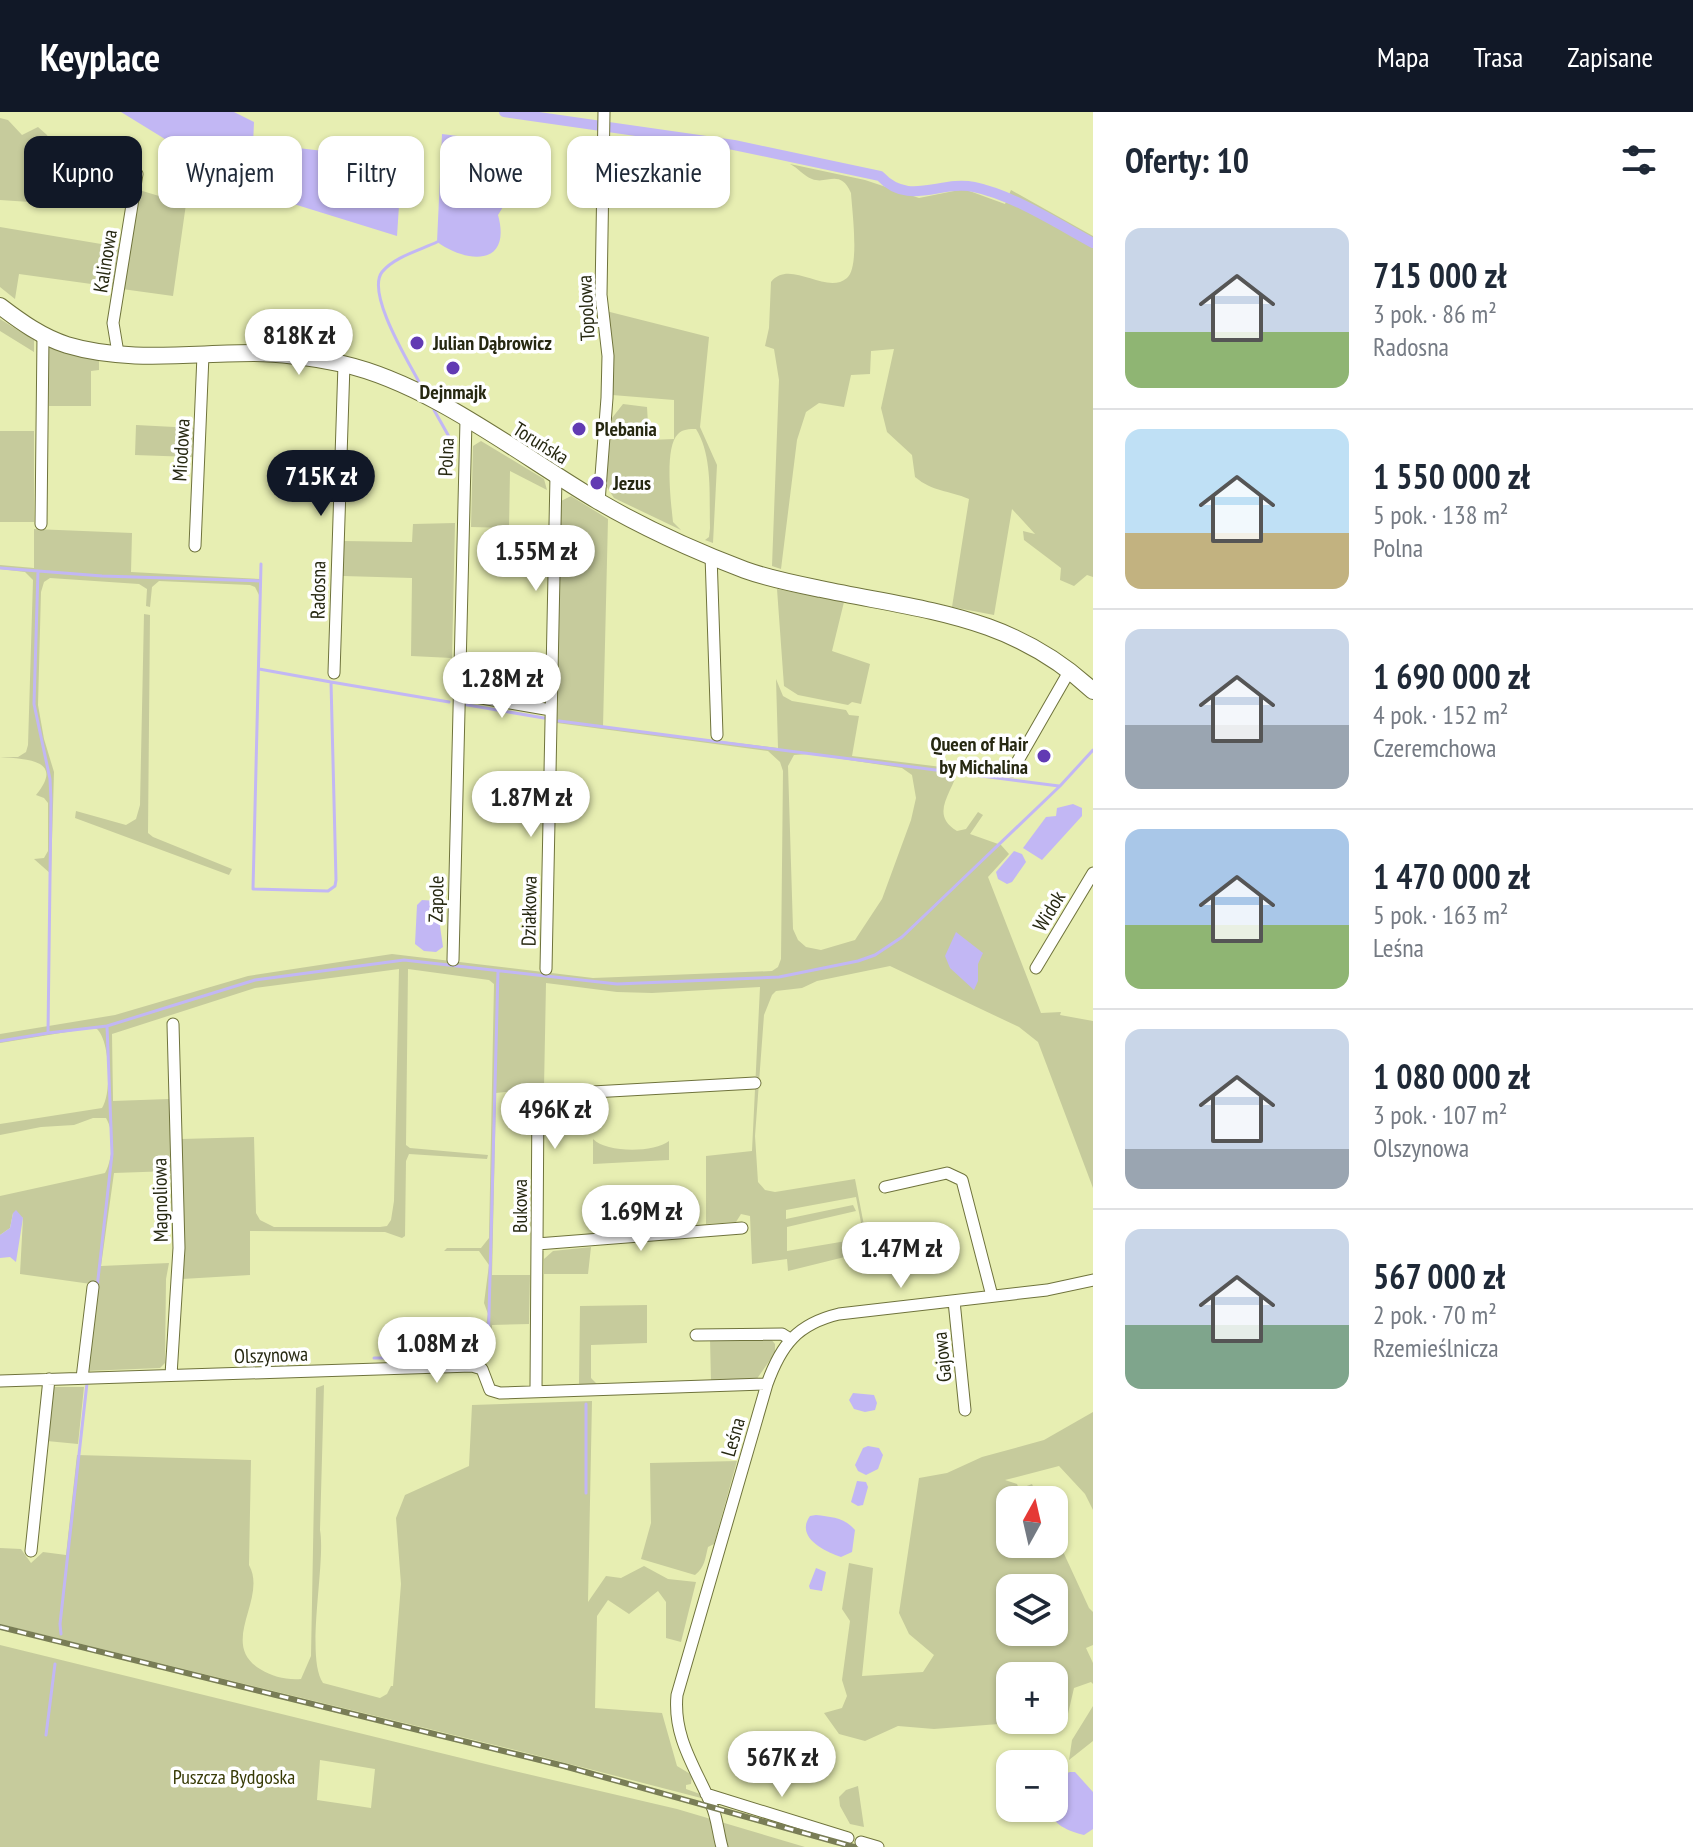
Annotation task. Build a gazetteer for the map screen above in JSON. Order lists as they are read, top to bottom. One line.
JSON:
{"streets":{"main road":["Toruńska"],"street":["Kalinowa","Topolowa","Miodowa","Polna","Radosna","Zapole","Działkowa","Widok","Magnoliowa","Bukowa","Olszynowa","Gajowa","Leśna"]},"crossings":[["Kalinowa","Toruńska"],["Topolowa","Toruńska"],["Toruńska","Miodowa"],["Toruńska","Polna"],["Toruńska","Radosna"],["Polna","Zapole"],["Magnoliowa","Olszynowa"],["Bukowa","Olszynowa"],["Olszynowa","Leśna"]],"parks":["Puszcza Bydgoska"],"places":["Julian Dąbrowicz","Dejnmajk","Plebania","Jezus","Queen of Hair by Michalina"],"north":"top","page":{"header":"Keyplace","nav":["Mapa","Trasa","Zapisane"],"heading":"Oferty: 10","chip":["Kupno","Wynajem","Filtry","Nowe","Mieszkanie"],"list":[{"name":"715 000 zł","note":"3 pok. · 86 m² · Radosna"},{"name":"1 550 000 zł","note":"5 pok. · 138 m² · Polna"},{"name":"1 690 000 zł","note":"4 pok. · 152 m² · Czeremchowa"},{"name":"1 470 000 zł","note":"5 pok. · 163 m² · Leśna"},{"name":"1 080 000 zł","note":"3 pok. · 107 m² · Olszynowa"},{"name":"567 000 zł","note":"2 pok. · 70 m² · Rzemieślnicza"}],"price":["818K zł","715K zł","1.55M zł","1.28M zł","1.87M zł","496K zł","1.69M zł","1.47M zł","1.08M zł","567K zł"],"map_buttons":["+","−"]}}
